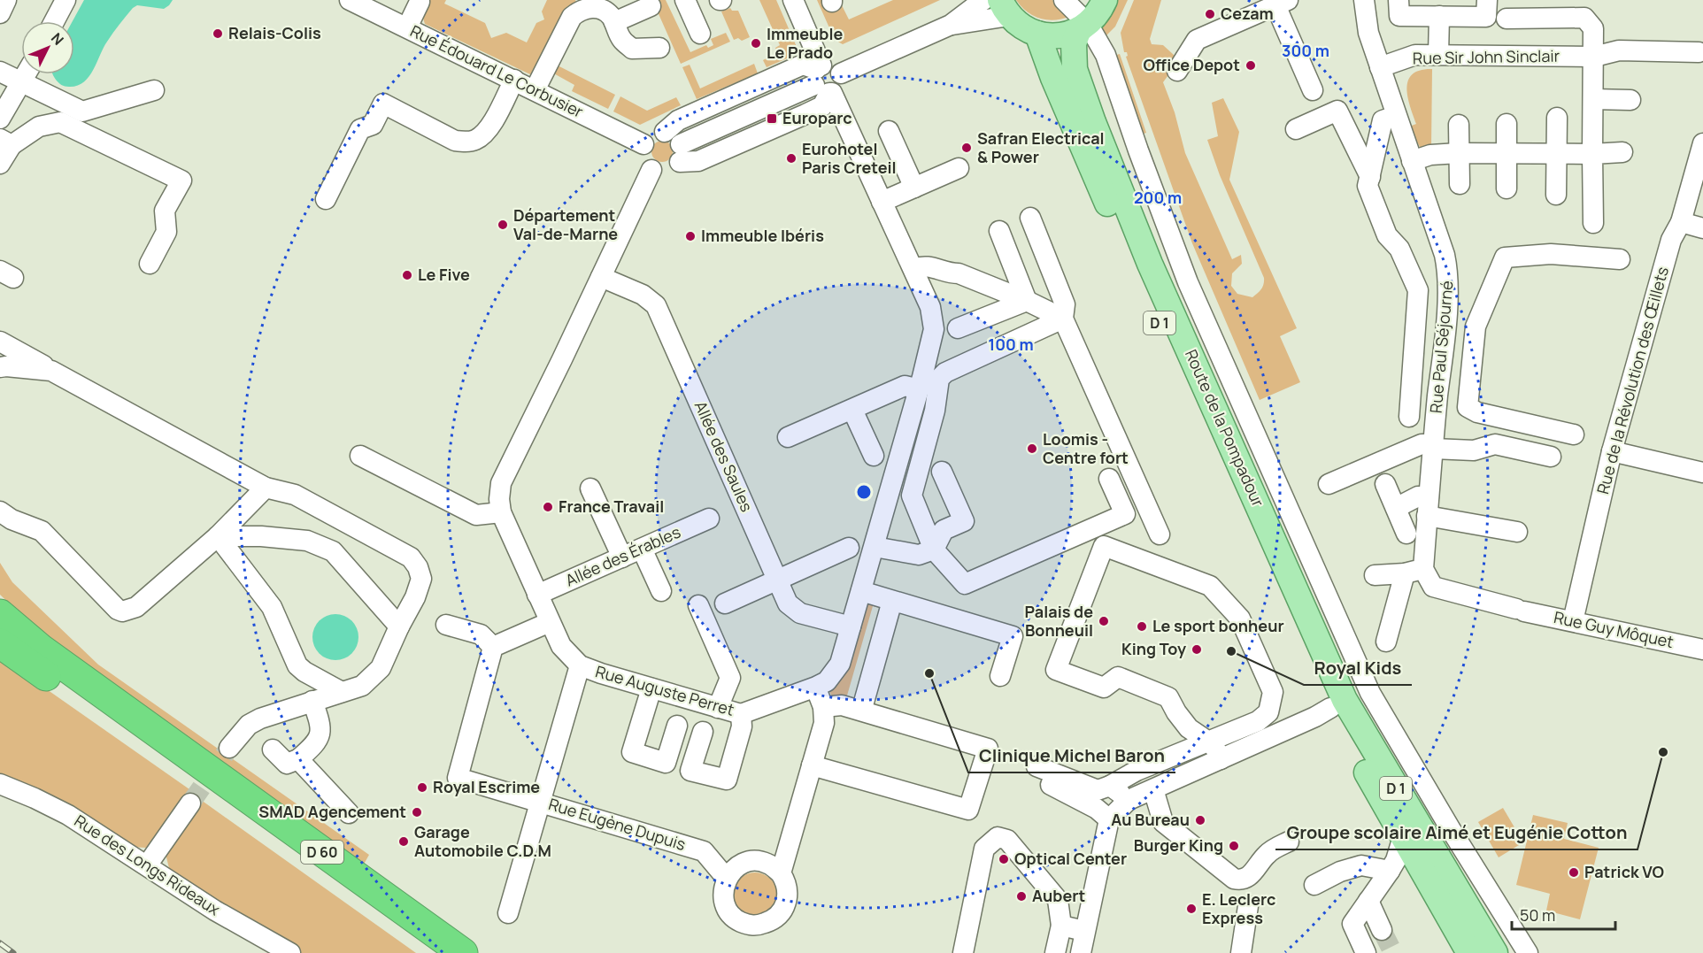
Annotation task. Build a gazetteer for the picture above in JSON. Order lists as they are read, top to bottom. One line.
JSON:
{"streets":{"highway":["D 60"],"main road":["D 1","Route de la Pompadour"],"street":["Rue Sir John Sinclair","Rue Édouard Le Corbusier","Rue Paul Séjourné","Rue de la Révolution des Œillets","Allée des Saules","Allée des Érables","Rue Guy Môquet","Rue Auguste Perret","Rue Eugène Dupuis","Rue des Longs Rideaux"]},"crossings":[["Rue Sir John Sinclair","Rue Paul Séjourné"],["Rue Édouard Le Corbusier","Rue Auguste Perret"],["D 1","Route de la Pompadour"],["Rue Paul Séjourné","Rue Guy Môquet"],["Rue de la Révolution des Œillets","Rue Guy Môquet"],["Allée des Saules","Rue Auguste Perret"],["Allée des Érables","Rue Auguste Perret"],["Rue Auguste Perret","Rue Eugène Dupuis"]],"places":{"other":["Cezam","Relais-Colis","Immeuble Le Prado","Office Depot","Safran Electrical & Power","Eurohotel Paris Creteil","Département Val-de-Marne","Immeuble Ibéris","Le Five","Loomis - Centre fort","France Travail","Palais de Bonneuil","Le sport bonheur","King Toy","Royal Kids","Clinique Michel Baron","Groupe scolaire Aimé et Eugénie Cotton","Royal Escrime","SMAD Agencement","Au Bureau","Garage Automobile C.D.M","Burger King","Optical Center","Patrick VO","Aubert","E. Leclerc Express"],"transit":["Europarc"]},"scale_bar":"50 m","north":"top right","rings":["300 m","200 m","100 m"]}
